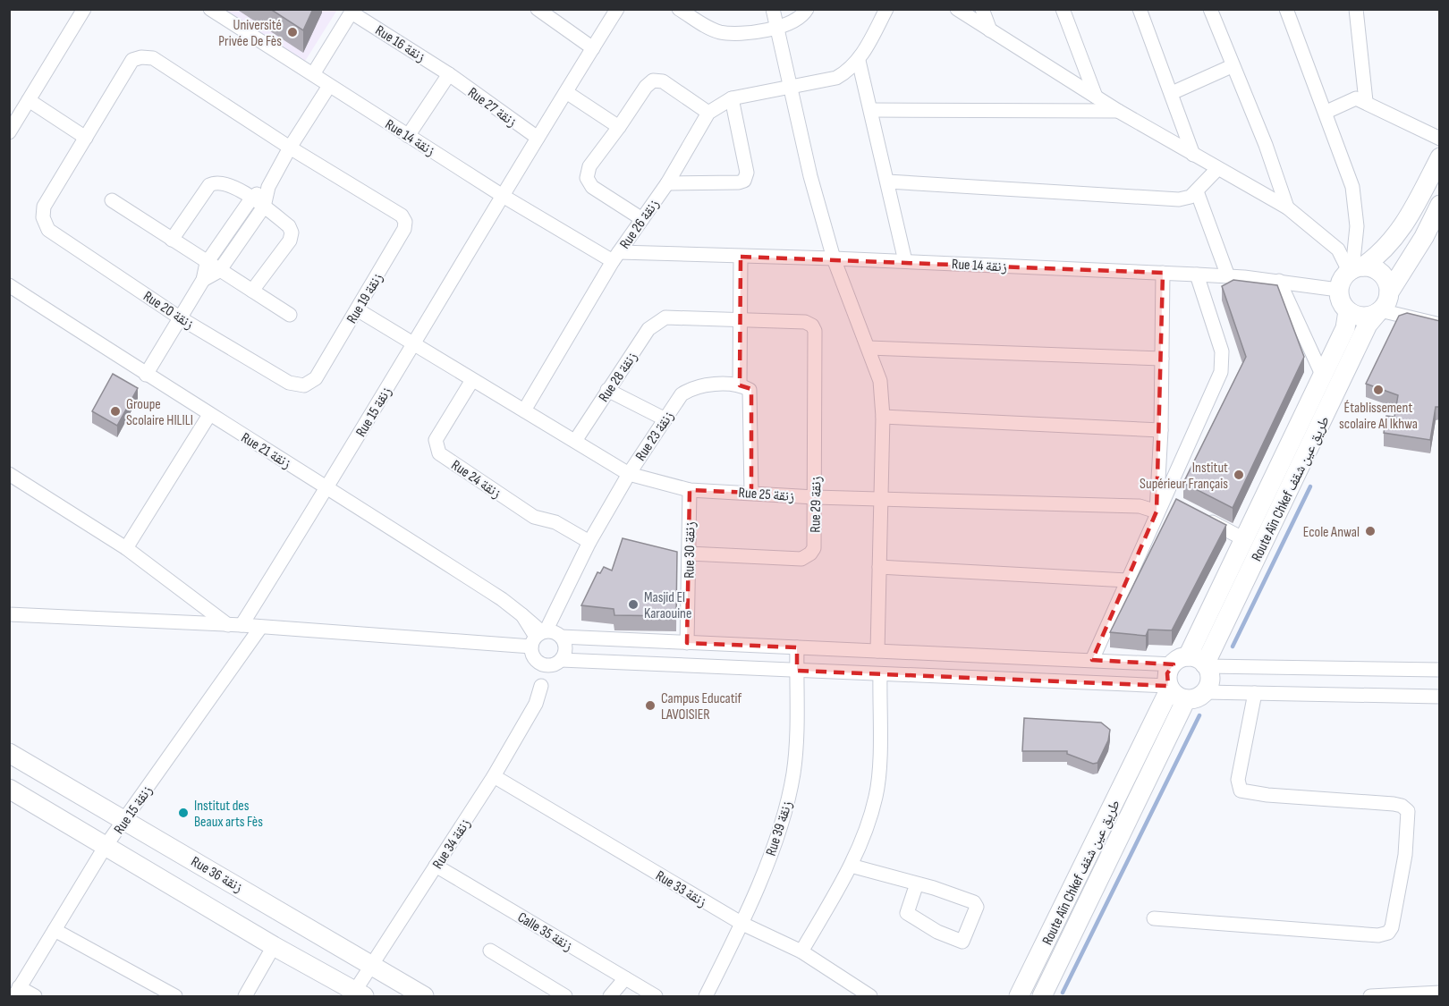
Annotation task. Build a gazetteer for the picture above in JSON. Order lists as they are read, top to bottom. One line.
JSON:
{"streets":{"main road":["Route Aïn Chkef طريق عين شقف","Rue 36 زنقة"],"street":["Rue 16 زنقة","Rue 27 زنقة","Rue 14 زنقة","Rue 26 زنقة","Rue 19 زنقة","Rue 20 زنقة","Rue 28 زنقة","Rue 15 زنقة","Rue 23 زنقة","Rue 21 زنقة","Rue 24 زنقة","Rue 25 زنقة","Rue 29 زنقة","Rue 30 زنقة","Rue 39 زنقة","Rue 34 زنقة","Rue 33 زنقة","Calle 35 زنقة"]},"crossings":[["Rue 16 زنقة","Rue 27 زنقة"],["Rue 14 زنقة","Rue 26 زنقة"],["Rue 14 زنقة","Rue 15 زنقة"],["Rue 14 زنقة","Route Aïn Chkef طريق عين شقف"],["Rue 26 زنقة","Rue 25 زنقة"],["Rue 19 زنقة","Rue 20 زنقة"],["Rue 28 زنقة","Rue 25 زنقة"],["Rue 28 زنقة","Rue 29 زنقة"],["Rue 15 زنقة","Rue 21 زنقة"],["Rue 15 زنقة","Rue 25 زنقة"],["Rue 15 زنقة","Rue 36 زنقة"],["Rue 23 زنقة","Rue 21 زنقة"],["Rue 23 زنقة","Rue 24 زنقة"],["Rue 23 زنقة","Rue 25 زنقة"],["Rue 24 زنقة","Rue 25 زنقة"],["Rue 25 زنقة","Rue 29 زنقة"],["Rue 25 زنقة","Rue 30 زنقة"],["Rue 29 زنقة","Rue 30 زنقة"],["Rue 39 زنقة","Rue 33 زنقة"],["Rue 34 زنقة","Rue 36 زنقة"],["Rue 34 زنقة","Rue 33 زنقة"],["Rue 34 زنقة","Calle 35 زنقة"]],"places":["Université Privée De Fès","Établissement scolaire Al Ikhwa","Groupe Scolaire HILILI","Institut Supérieur Français","Ecole Anwal","Masjid El Karaouine","Campus Educatif LAVOISIER","Institut des Beaux arts Fès"]}
